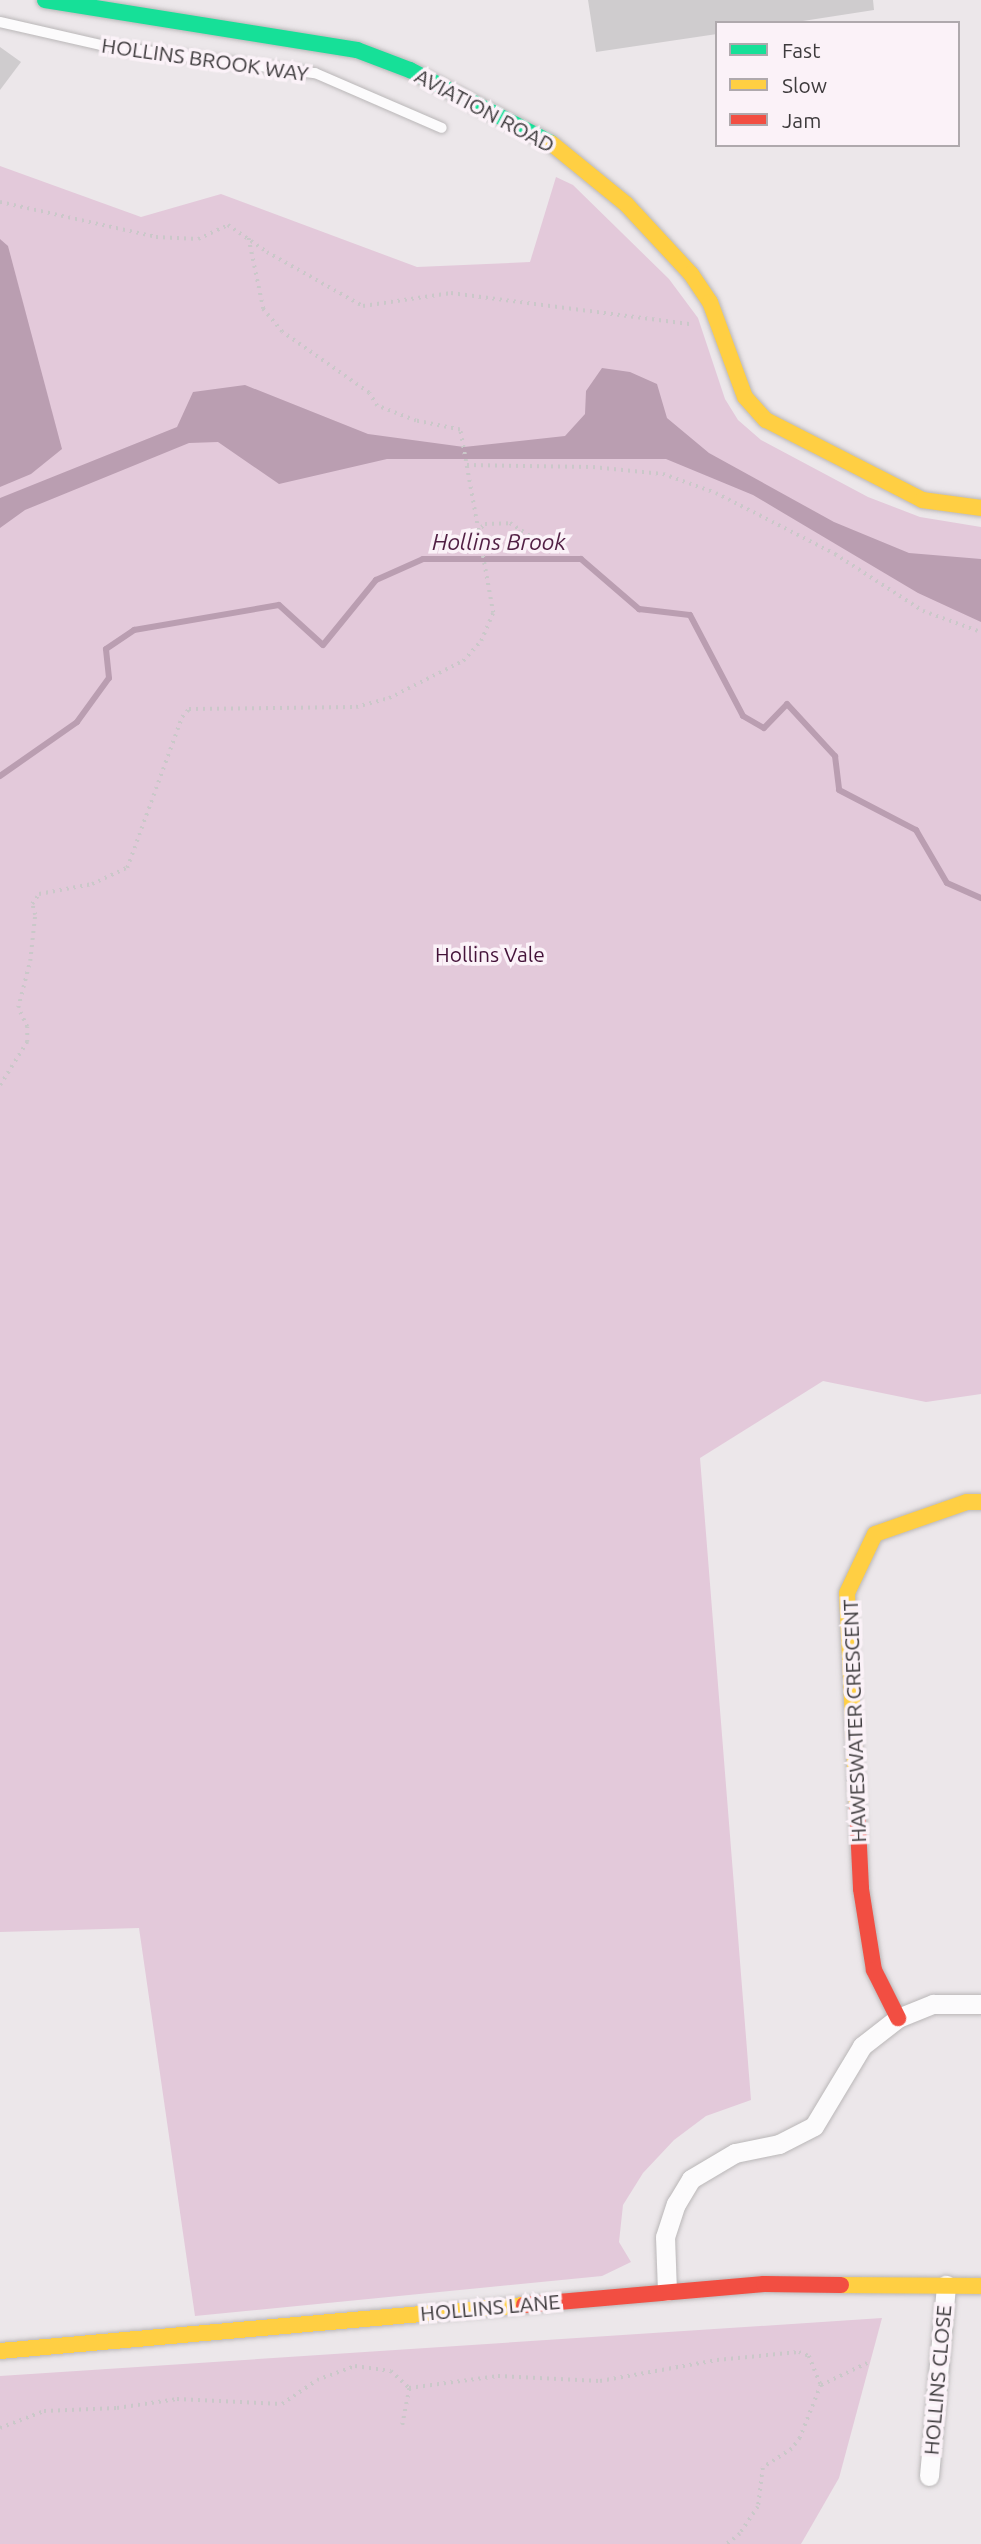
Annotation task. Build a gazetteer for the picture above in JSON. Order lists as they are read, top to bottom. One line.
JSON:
{"streets":{"street":["AVIATION ROAD","HAWESWATER CRESCENT","HOLLINS LANE","HOLLINS CLOSE"],"lane":["HOLLINS BROOK WAY"]},"crossings":[["HOLLINS LANE","HOLLINS CLOSE"]],"water":["Hollins Brook"],"parks":["Hollins Vale"],"legend":["Fast","Slow","Jam"]}
